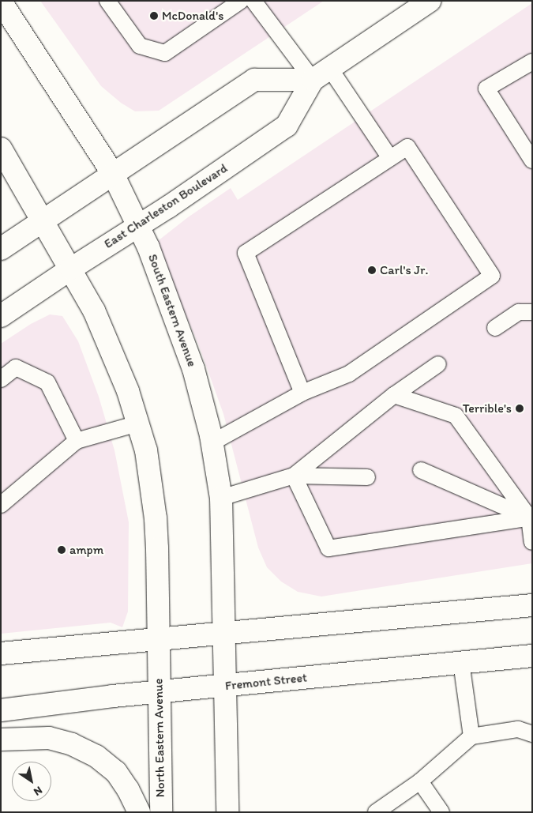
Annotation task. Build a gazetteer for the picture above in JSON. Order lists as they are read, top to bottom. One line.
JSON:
{"streets":{"main road":["East Charleston Boulevard","South Eastern Avenue","Fremont Street","North Eastern Avenue"]},"crossings":[["East Charleston Boulevard","South Eastern Avenue"],["South Eastern Avenue","Fremont Street"],["Fremont Street","North Eastern Avenue"]],"places":["McDonald's","Carl's Jr.","Terrible's","ampm"],"north":"bottom right"}
